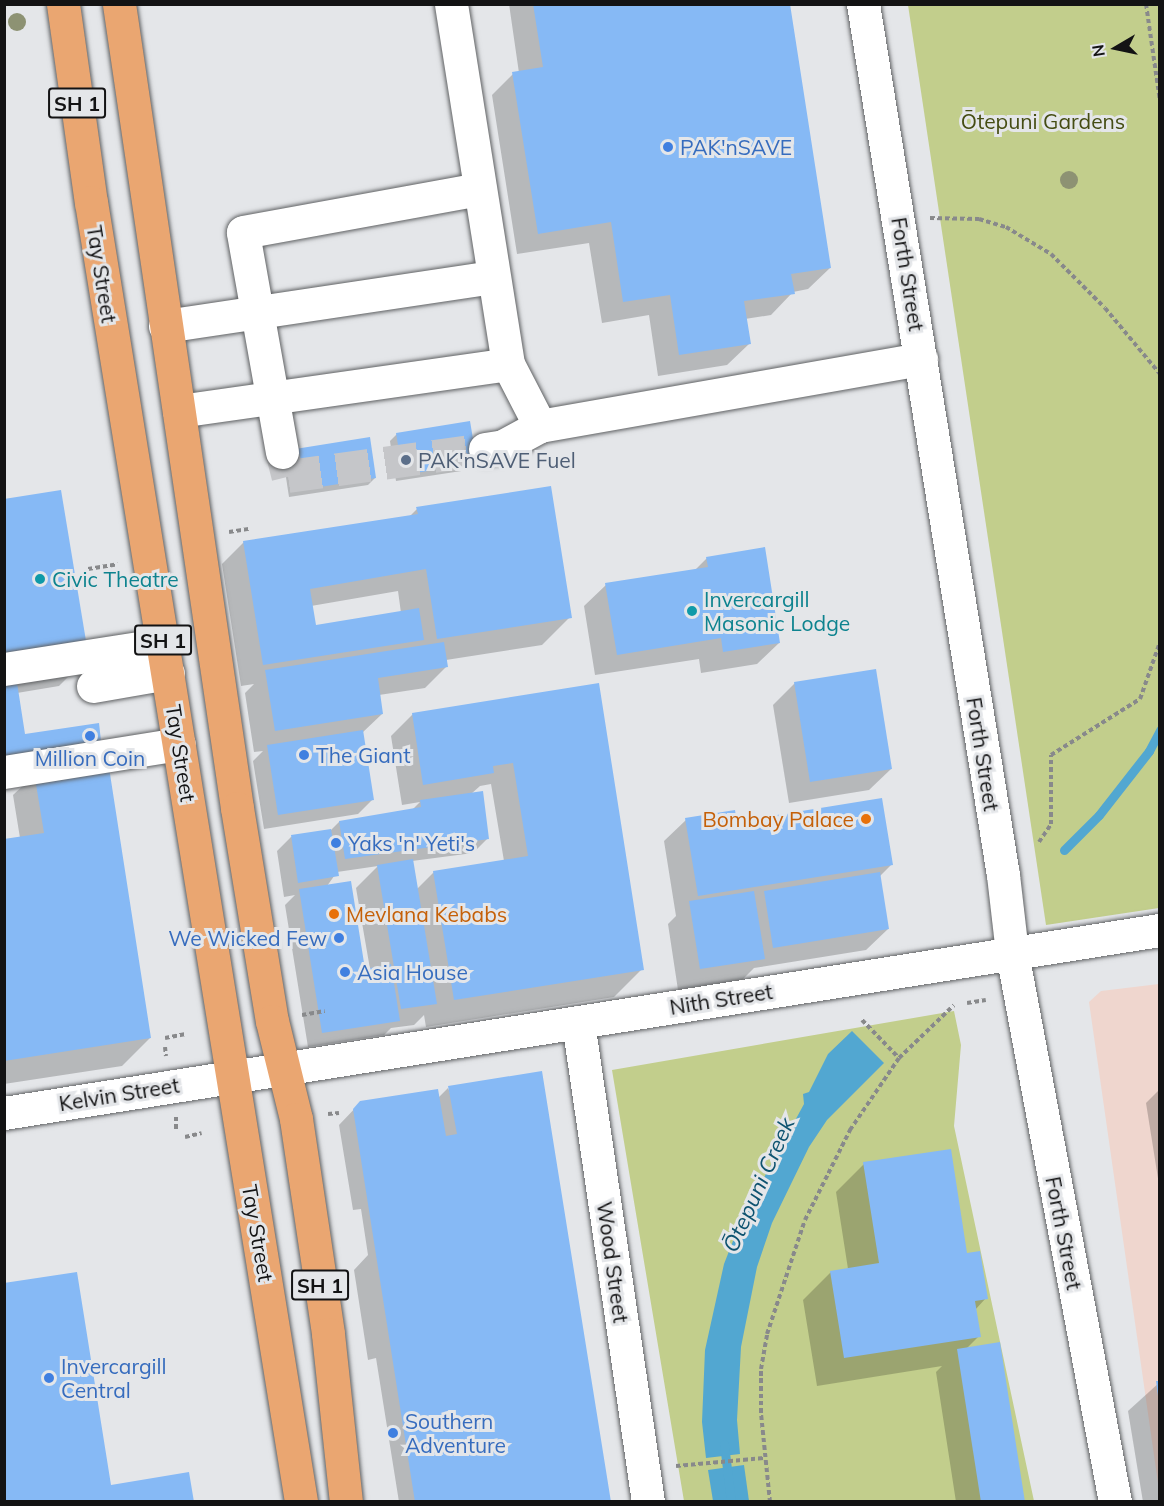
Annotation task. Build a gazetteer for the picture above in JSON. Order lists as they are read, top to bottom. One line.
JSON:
{"streets":{"highway":["SH 1","Tay Street"],"street":["Forth Street","Nith Street","Kelvin Street","Wood Street"]},"crossings":[["SH 1","Nith Street"],["SH 1","Kelvin Street"],["Tay Street","Kelvin Street"],["Forth Street","Nith Street"],["Nith Street","Kelvin Street"],["Nith Street","Wood Street"]],"water":["Ōtepuni Creek"],"parks":["Ōtepuni Gardens"],"places":["PAK'nSAVE","PAK'nSAVE Fuel","Civic Theatre","Invercargill Masonic Lodge","Million Coin","The Giant","Bombay Palace","Yaks 'n' Yeti's","Mevlana Kebabs","We Wicked Few","Asia House","Invercargill Central","Southern Adventure"],"north":"left"}
